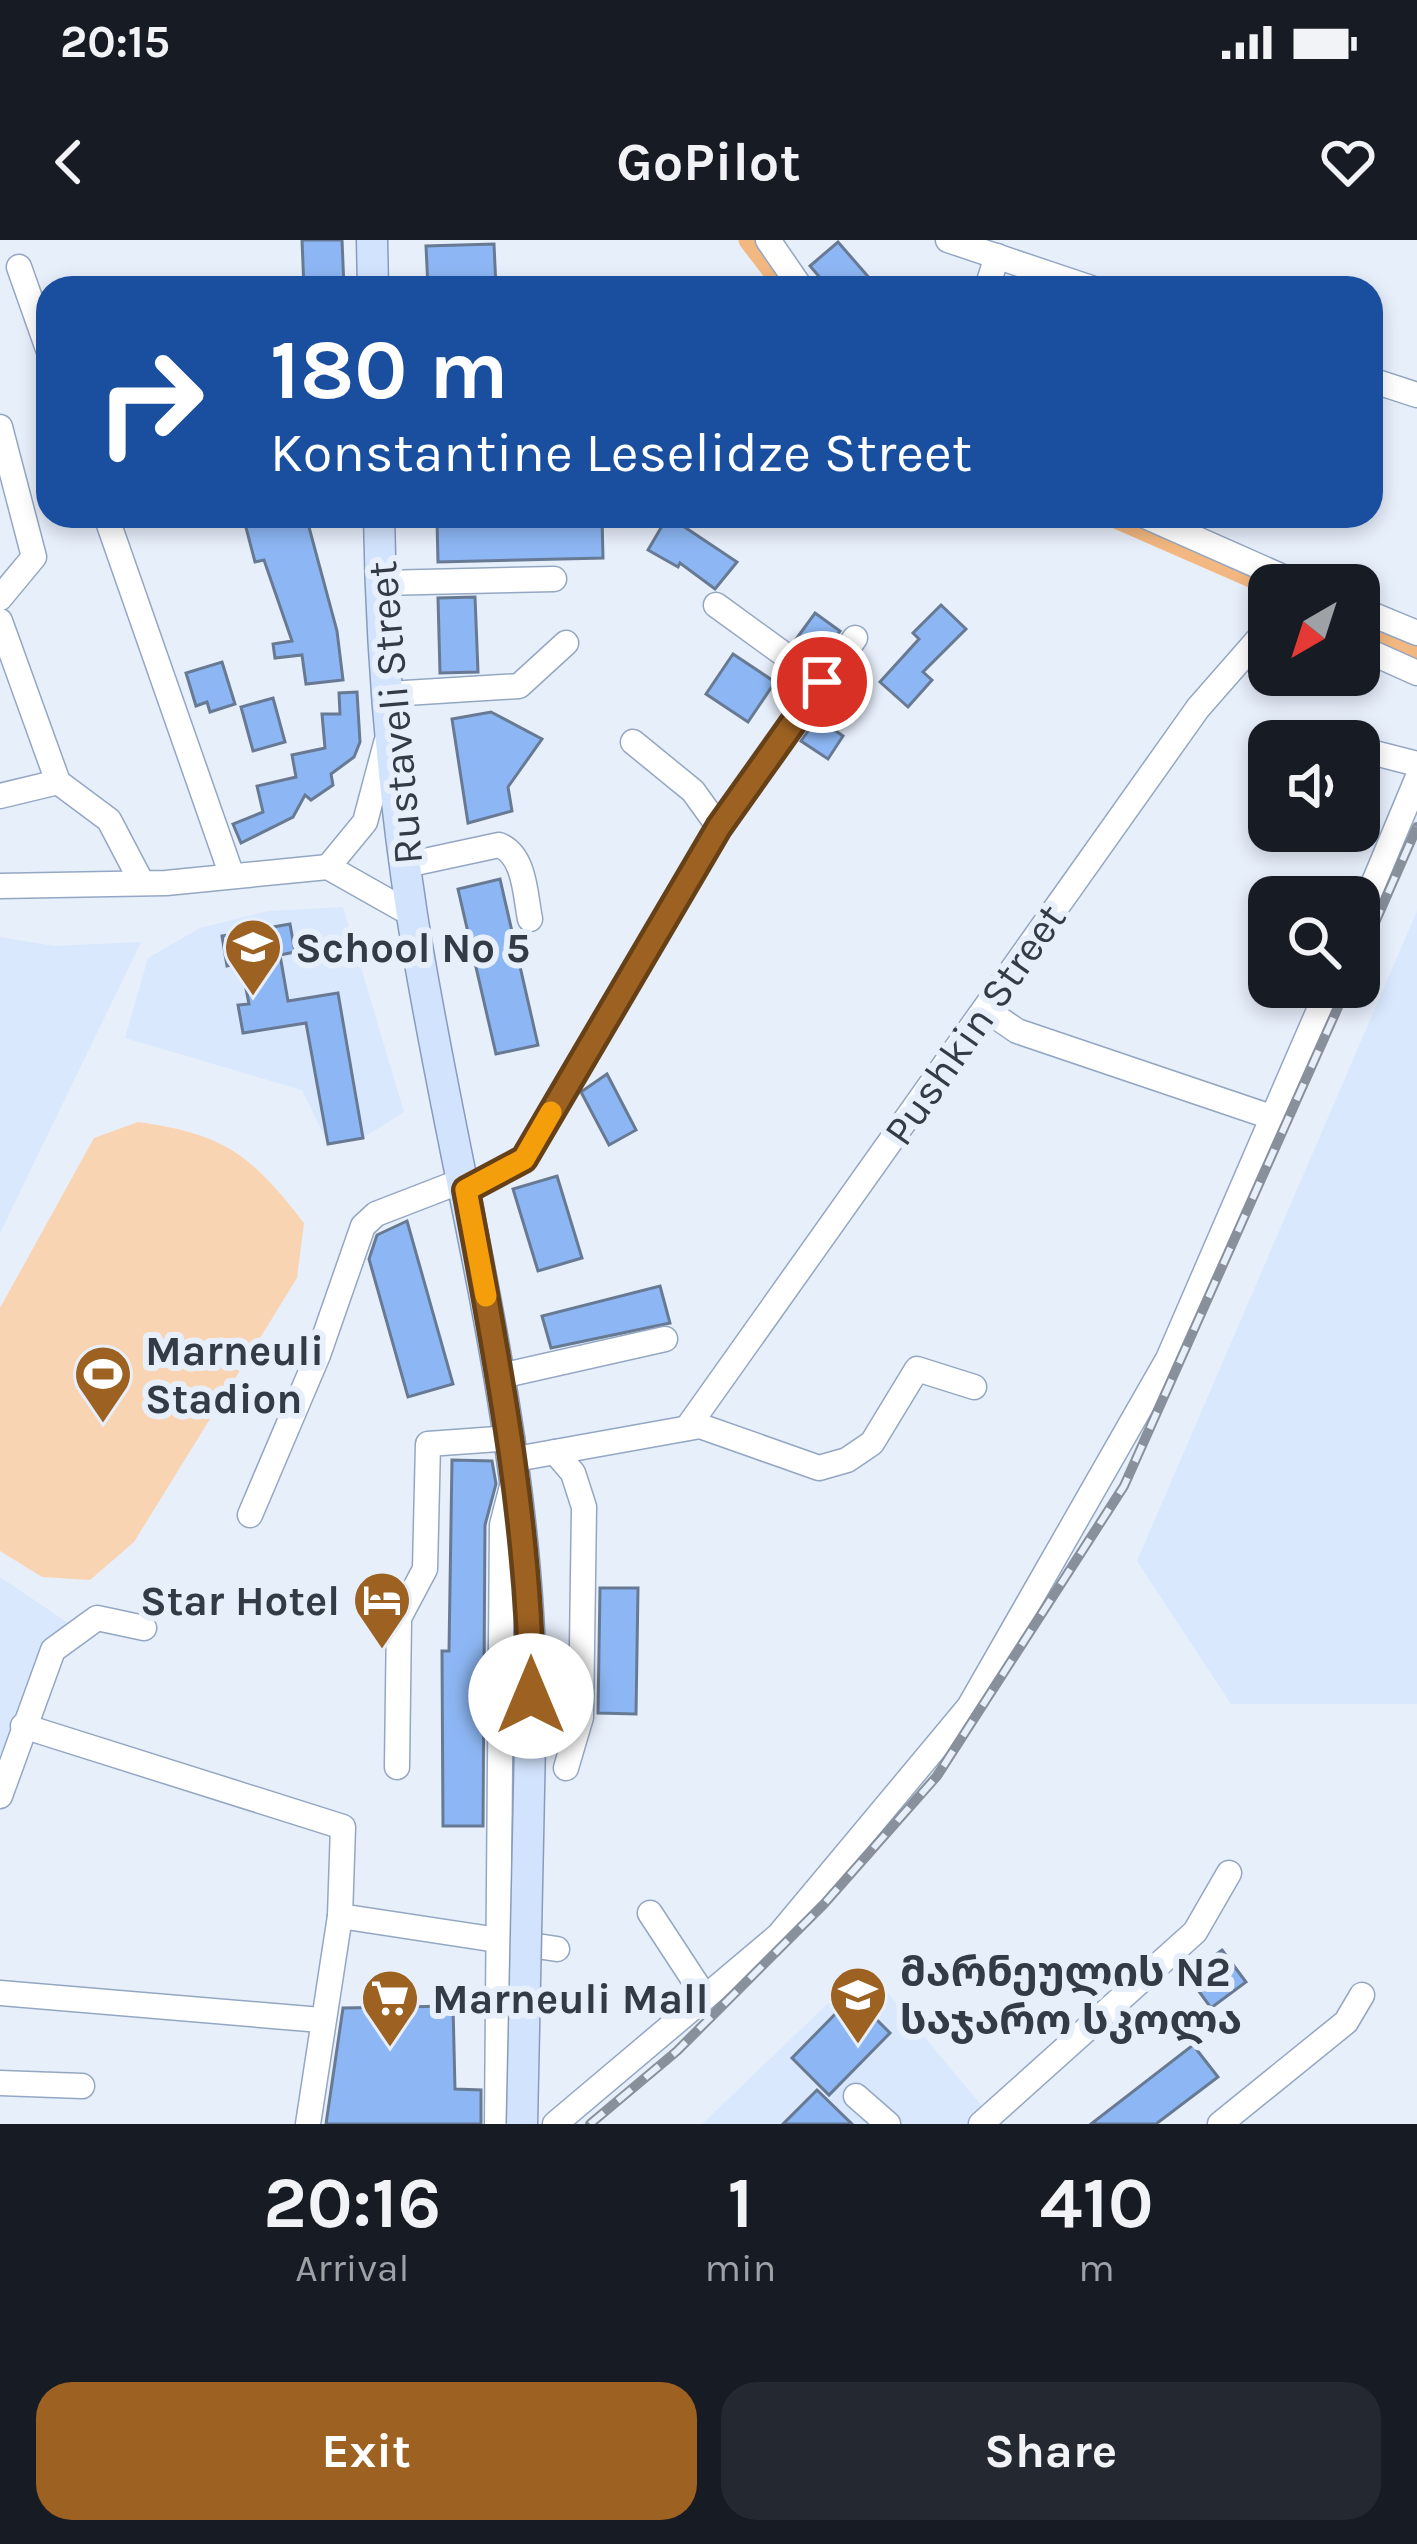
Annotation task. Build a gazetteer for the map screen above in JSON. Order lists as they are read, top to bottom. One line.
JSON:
{"streets":{"main road":["Rustaveli Street"],"street":["Pushkin Street"]},"places":{"school or university":["School No 5","მარნეულის N2 საჯარო სკოლა"],"sports":["Marneuli Stadion"],"hotel":["Star Hotel"],"supermarket":["Marneuli Mall"]},"north":"bottom left","page":{"status":"20:15","header":"GoPilot","turn":["180 m","Konstantine Leselidze Street"],"eta":["20:16","Arrival","1","min","410","m"],"buttons":["Exit","Share"]}}
